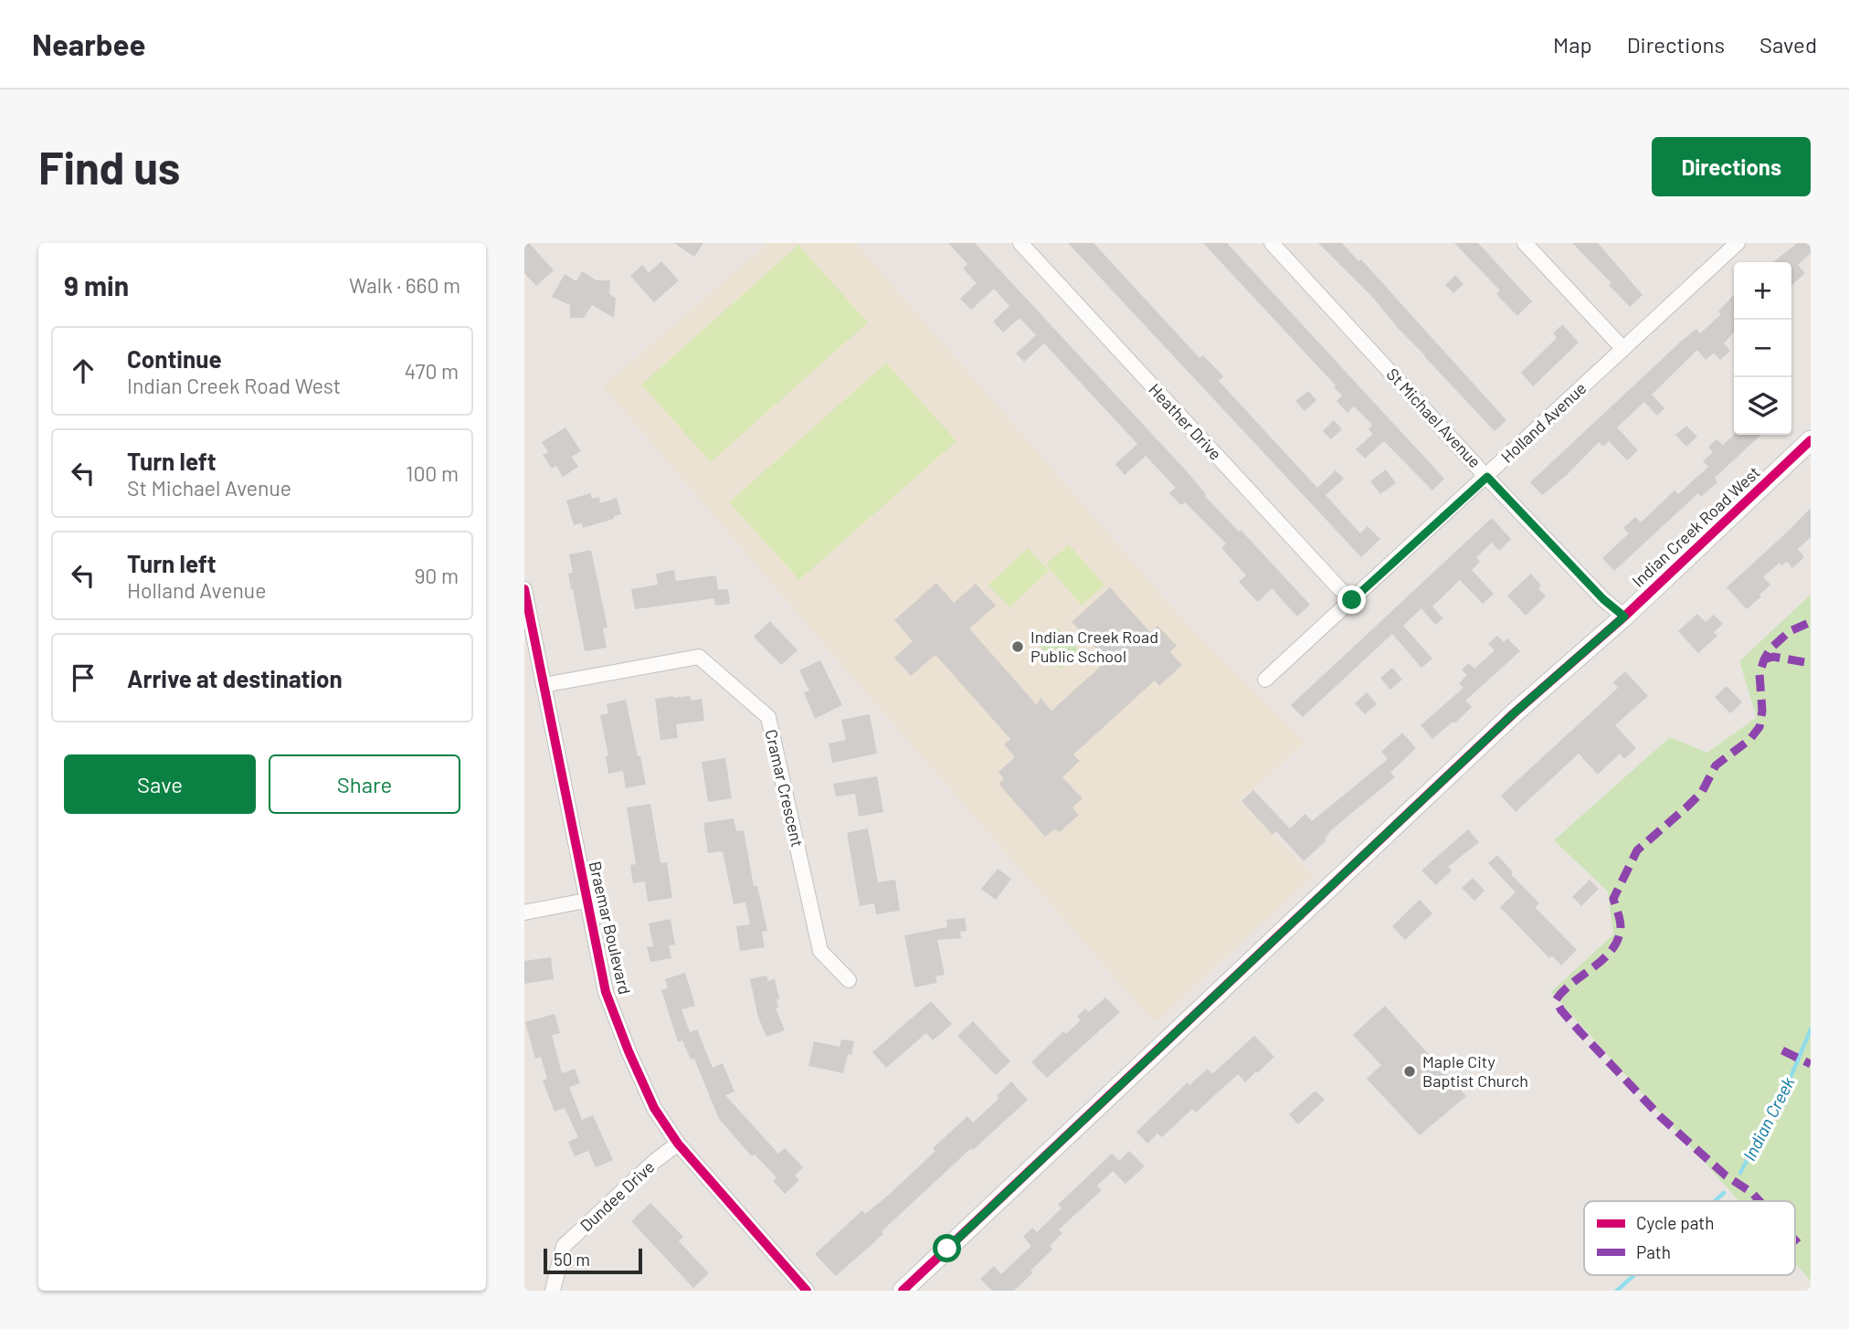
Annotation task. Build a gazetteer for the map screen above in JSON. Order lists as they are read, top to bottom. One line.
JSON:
{"streets":{"street":["St Michael Avenue","Heather Drive","Holland Avenue","Indian Creek Road West","Cramar Crescent","Braemar Boulevard","Dundee Drive"]},"crossings":[["St Michael Avenue","Holland Avenue"],["St Michael Avenue","Indian Creek Road West"],["Heather Drive","Holland Avenue"],["Cramar Crescent","Braemar Boulevard"],["Braemar Boulevard","Dundee Drive"]],"water":["Indian Creek"],"places":["Indian Creek Road Public School","Maple City Baptist Church"],"legend":["Cycle path","Path"],"scale_bar":"50 m","page":{"header":"Nearbee","nav":["Map","Directions","Saved"],"buttons":["Directions",["Save","Share"]],"title":"Find us","heading":["9 min","Walk · 660 m"],"map_buttons":["+","−"],"list":[["Continue","Indian Creek Road West","470 m"],["Turn left","St Michael Avenue","100 m"],["Turn left","Holland Avenue","90 m"],"Arrive at destination"],"scale":"50 m"}}
